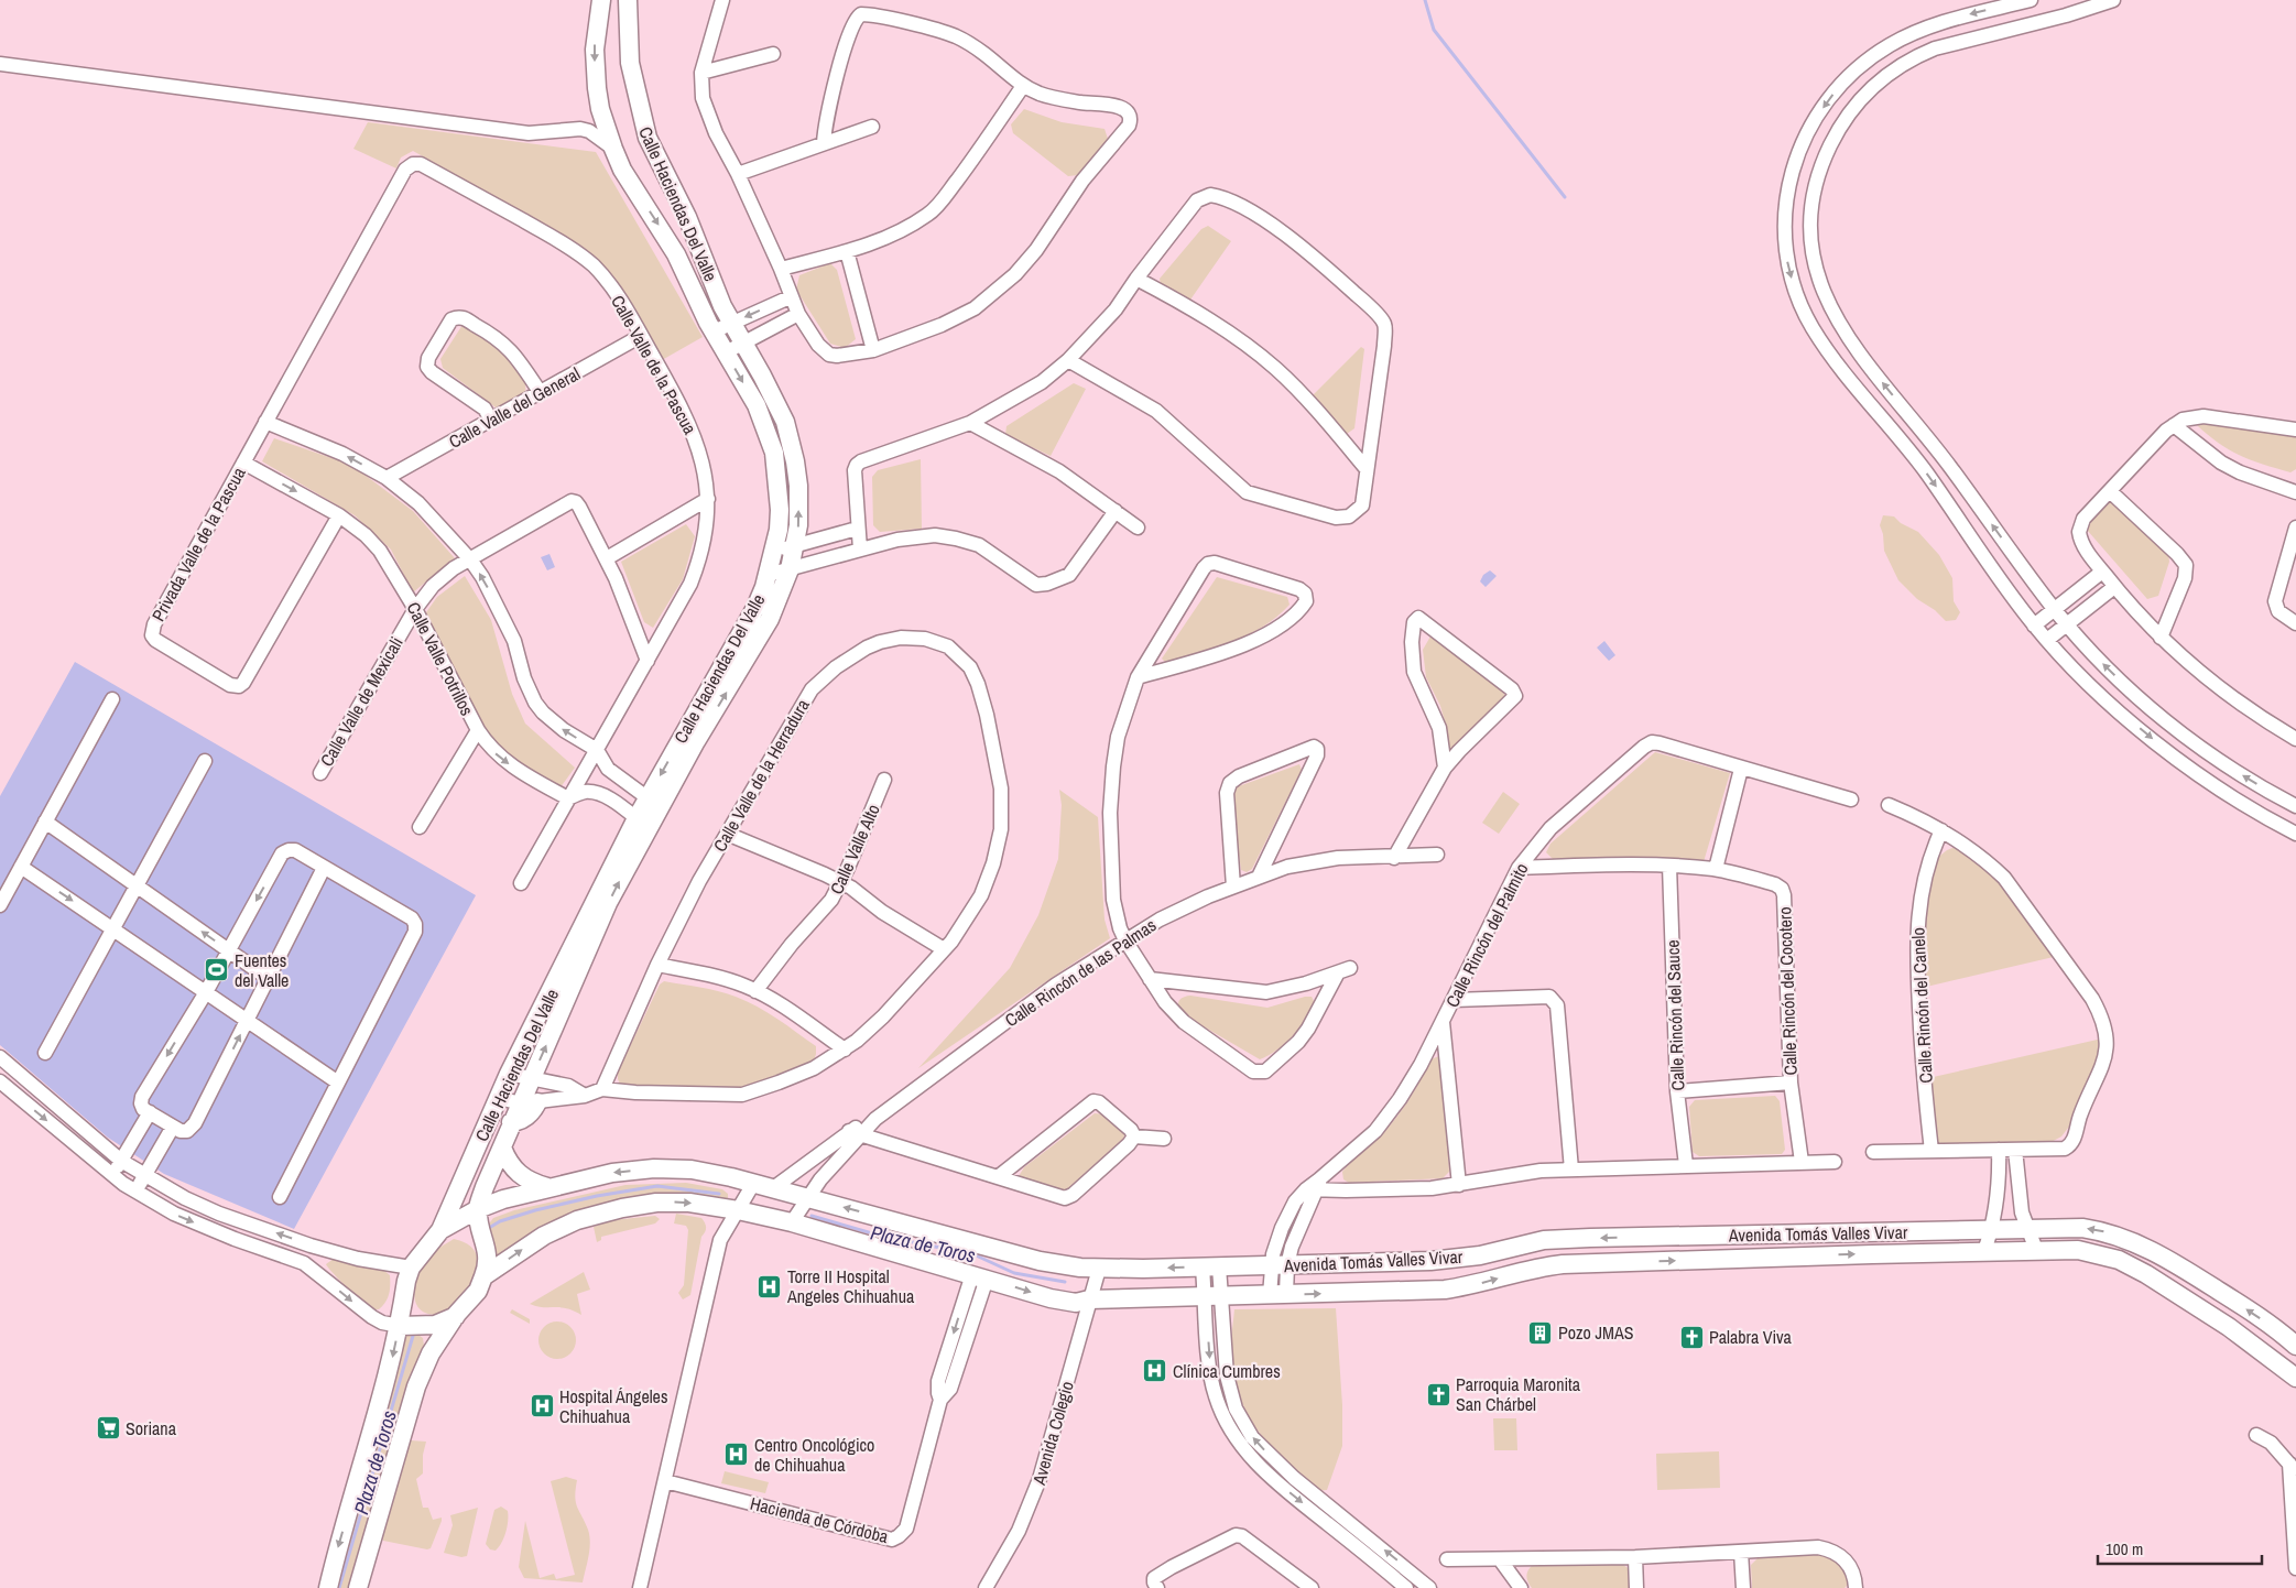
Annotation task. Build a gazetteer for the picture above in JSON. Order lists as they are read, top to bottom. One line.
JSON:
{"streets":{"main road":["Calle Haciendas Del Valle","Avenida Tomás Valles Vivar"],"street":["Calle Valle de la Pascua","Calle Valle del General","Privada Valle de la Pascua","Calle Valle Potrillos","Calle Valle de Mexicali","Calle Valle de la Herradura","Calle Valle Alto","Calle Rincón del Palmito","Calle Rincón de las Palmas","Calle Rincón del Cocotero","Calle Rincón del Canelo","Calle Rincón del Sauce","Avenida Colegio","Hacienda de Córdoba"]},"crossings":[["Calle Haciendas Del Valle","Calle Valle de la Herradura"],["Calle Haciendas Del Valle","Avenida Tomás Valles Vivar"],["Calle Valle de la Pascua","Calle Valle del General"],["Calle Valle de la Pascua","Privada Valle de la Pascua"],["Calle Valle de la Pascua","Calle Valle de Mexicali"],["Privada Valle de la Pascua","Calle Valle Potrillos"],["Calle Valle Potrillos","Calle Valle de Mexicali"],["Calle Rincón del Palmito","Calle Rincón del Cocotero"],["Calle Rincón del Palmito","Avenida Tomás Valles Vivar"],["Calle Rincón del Cocotero","Calle Rincón del Sauce"],["Avenida Tomás Valles Vivar","Avenida Colegio"],["Avenida Tomás Valles Vivar","Hacienda de Córdoba"]],"water":["Plaza de Toros"],"places":{"sports":["Fuentes del Valle"],"hospital":["Torre II Hospital Angeles Chihuahua","Clínica Cumbres","Hospital Ángeles Chihuahua","Centro Oncológico de Chihuahua"],"building":["Pozo JMAS"],"church":["Palabra Viva","Parroquia Maronita San Chárbel"],"supermarket":["Soriana"]},"scale_bar":"100 m"}
